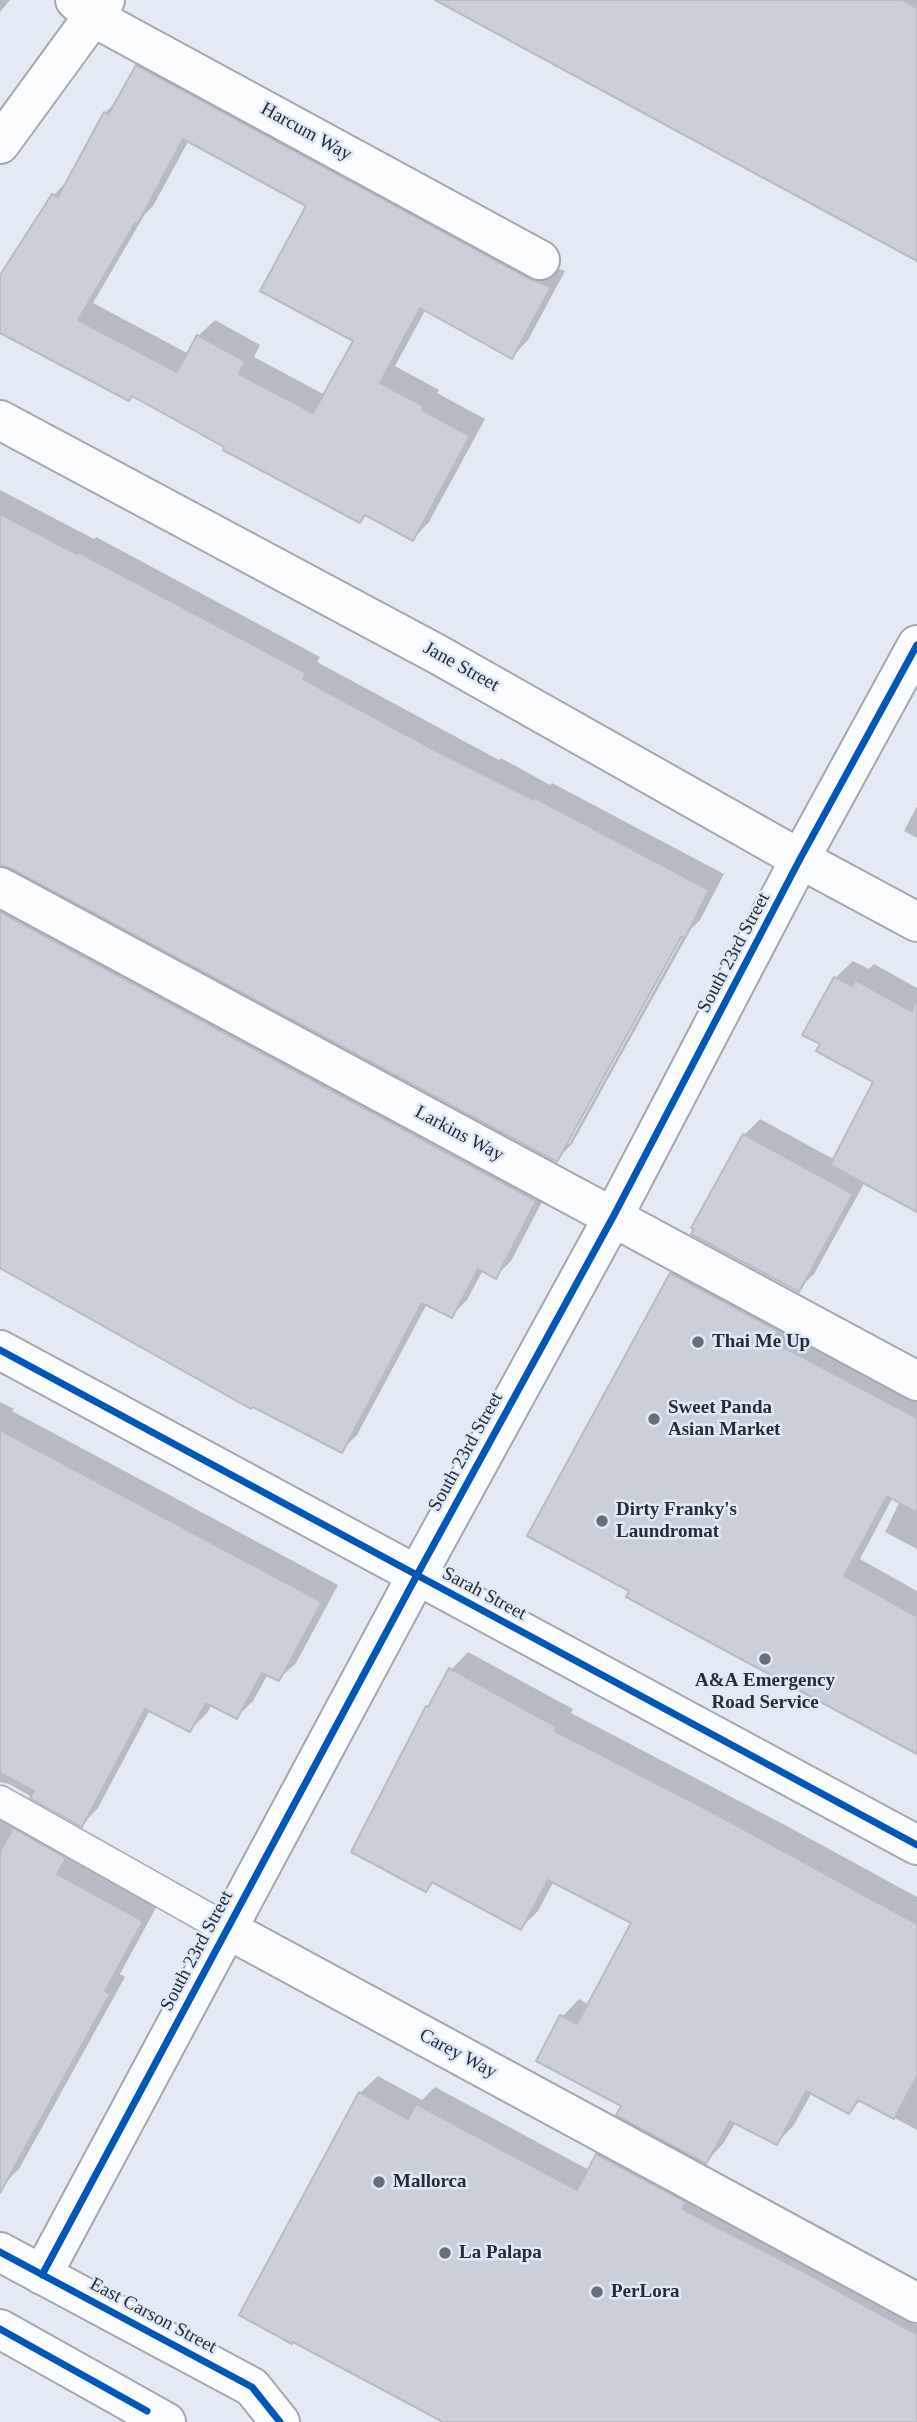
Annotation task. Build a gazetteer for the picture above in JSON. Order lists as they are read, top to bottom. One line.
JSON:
{"streets":{"street":["Harcum Way","Jane Street","South 23rd Street","Larkins Way","Sarah Street","Carey Way","East Carson Street"]},"crossings":[["Jane Street","South 23rd Street"],["South 23rd Street","Larkins Way"],["South 23rd Street","Sarah Street"],["South 23rd Street","Carey Way"],["South 23rd Street","East Carson Street"]],"places":["Thai Me Up","Sweet Panda Asian Market","Dirty Franky's Laundromat","A&A Emergency Road Service","Mallorca","La Palapa","PerLora"]}
